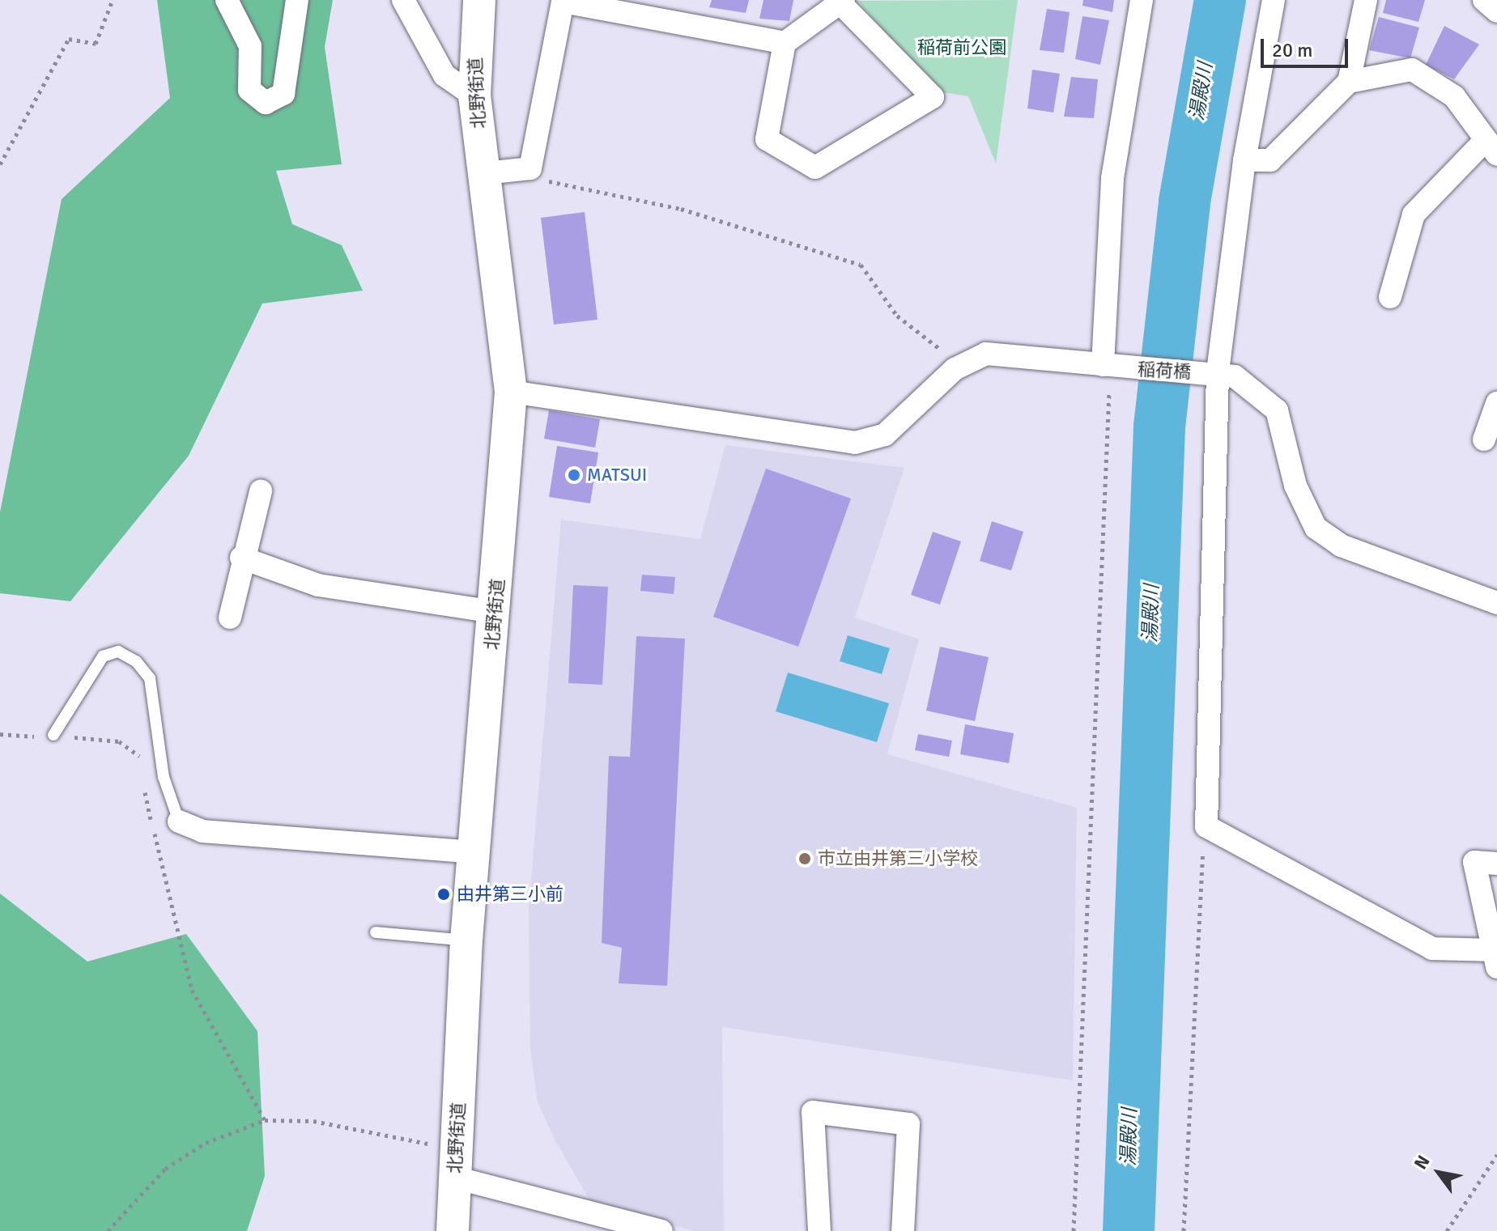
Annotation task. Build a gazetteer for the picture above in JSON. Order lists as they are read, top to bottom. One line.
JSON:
{"streets":{"main road":["北野街道"],"street":["稲荷橋"]},"water":["湯殿川"],"parks":["稲荷前公園"],"places":["MATSUI","市立由井第三小学校","由井第三小前"],"scale_bar":"20 m","north":"top left"}
